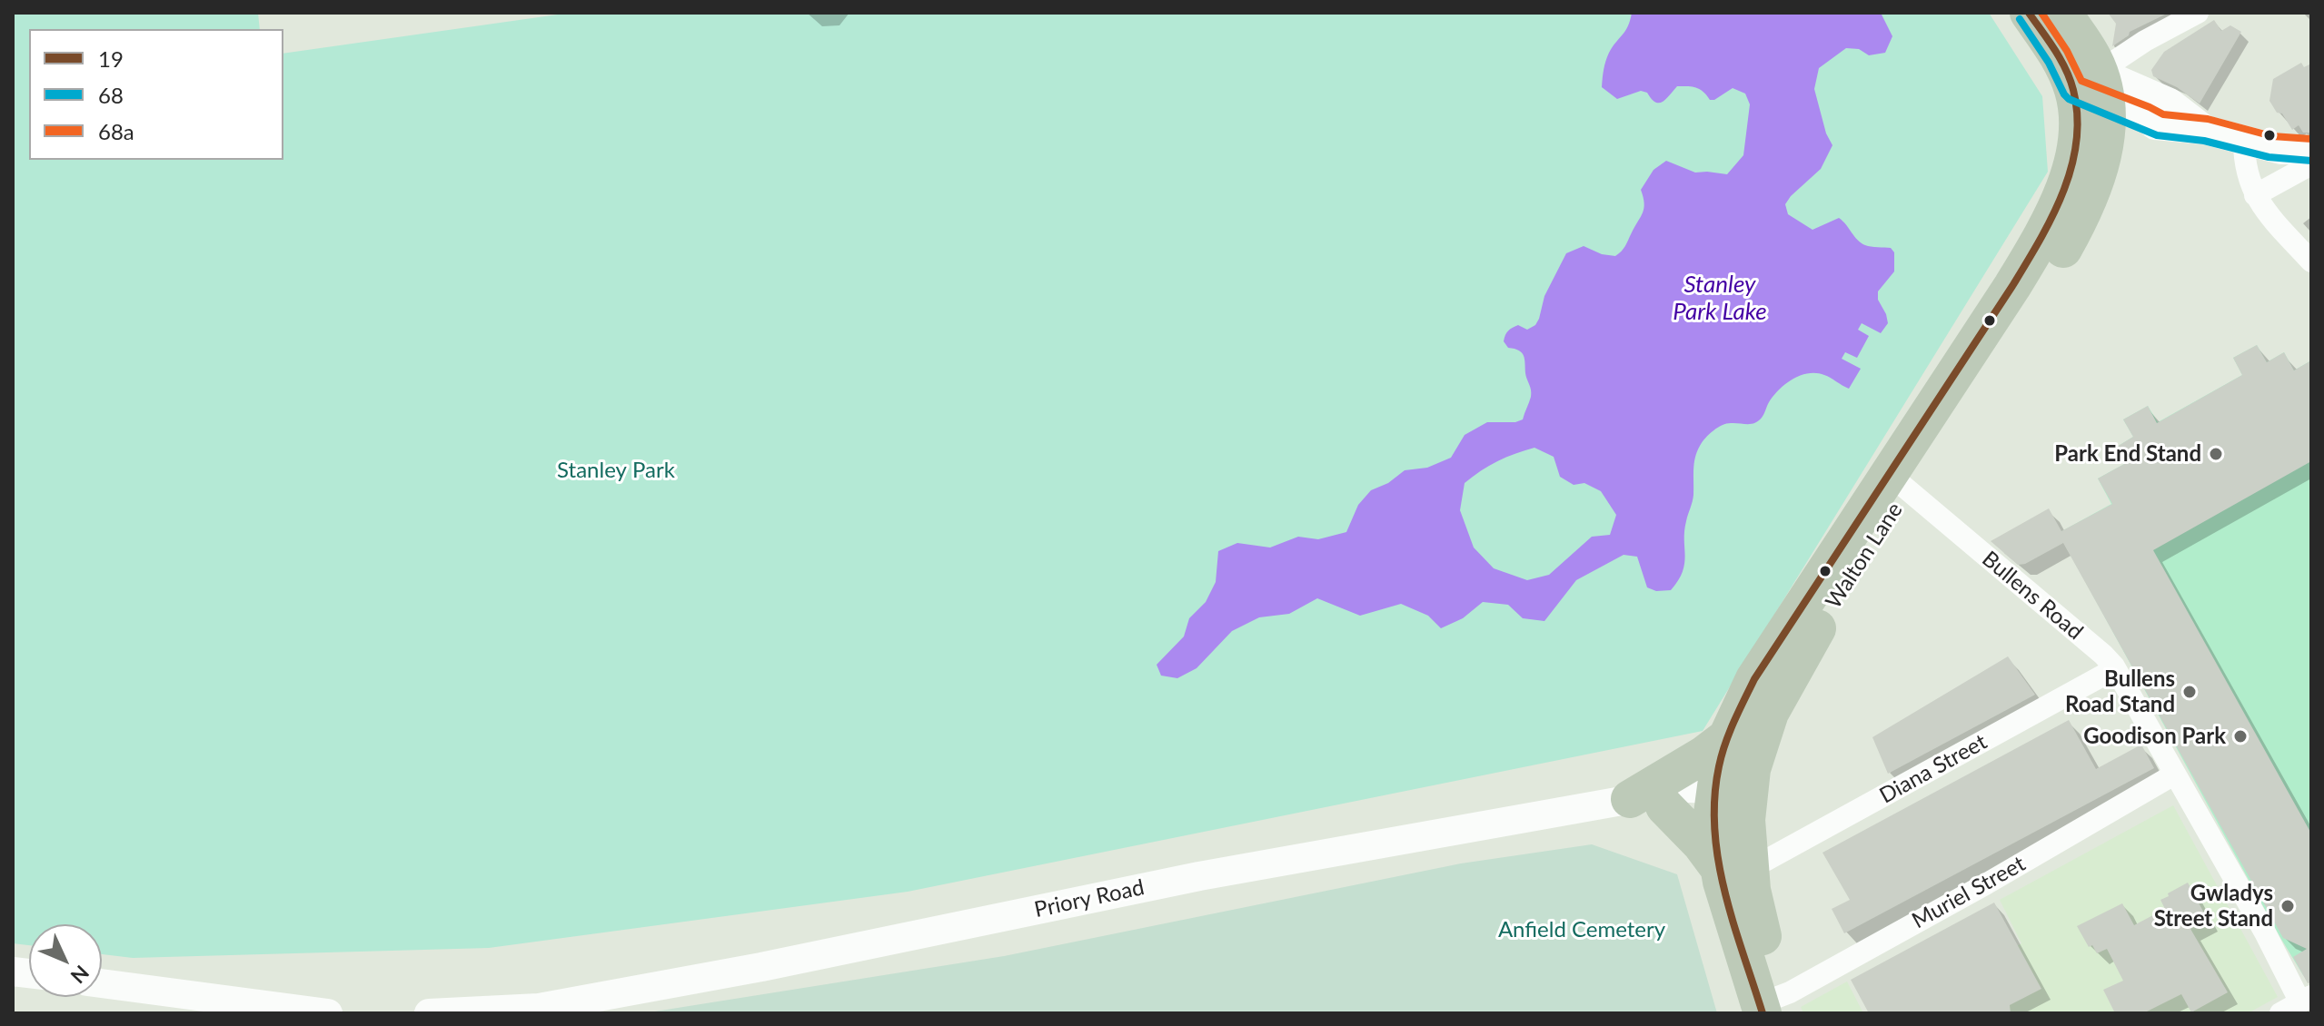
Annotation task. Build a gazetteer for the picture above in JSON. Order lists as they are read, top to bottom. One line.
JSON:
{"streets":{"highway":["Walton Lane"],"street":["Bullens Road","Diana Street","Muriel Street","Priory Road"]},"crossings":[["Walton Lane","Bullens Road"],["Walton Lane","Diana Street"],["Walton Lane","Muriel Street"],["Walton Lane","Priory Road"],["Bullens Road","Diana Street"],["Bullens Road","Muriel Street"]],"water":["Stanley Park Lake"],"parks":["Stanley Park","Anfield Cemetery"],"places":["Park End Stand","Bullens Road Stand","Goodison Park","Gwladys Street Stand"],"lines":["transit line 19","transit line 68a","transit line 68"],"legend":["19","68","68a"],"north":"bottom right"}
